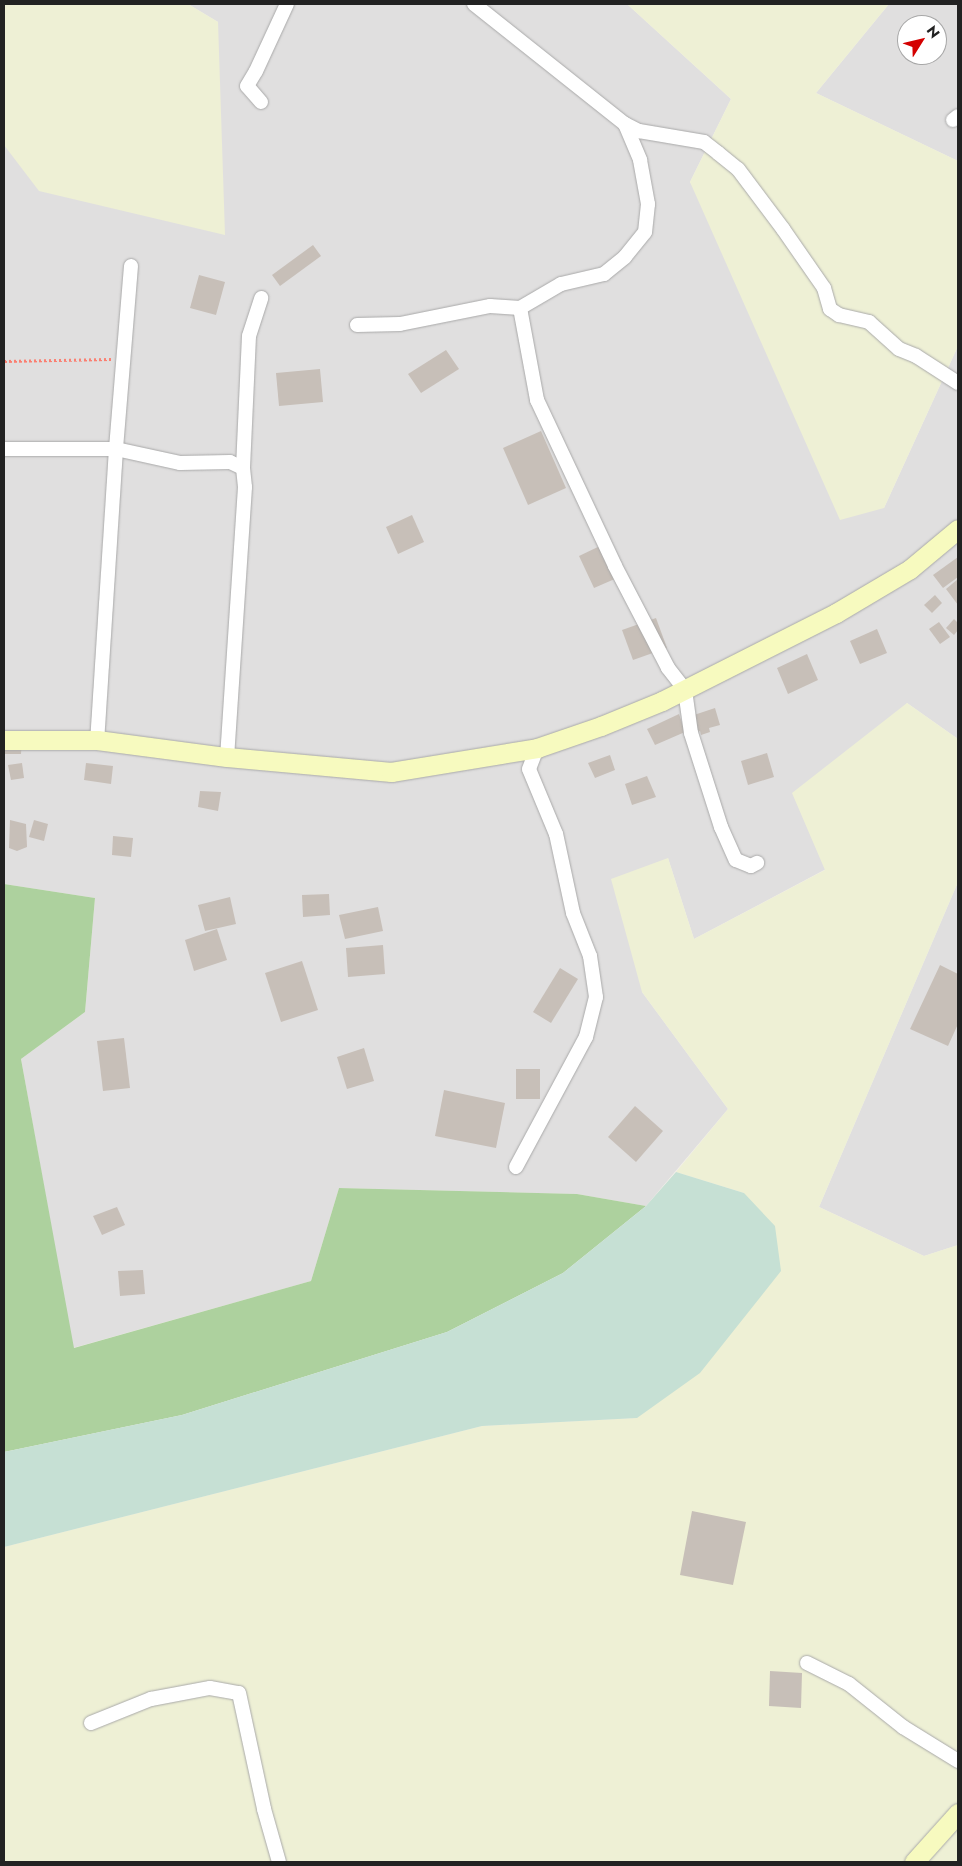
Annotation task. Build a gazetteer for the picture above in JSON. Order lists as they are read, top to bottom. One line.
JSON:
{"north":"top right"}
